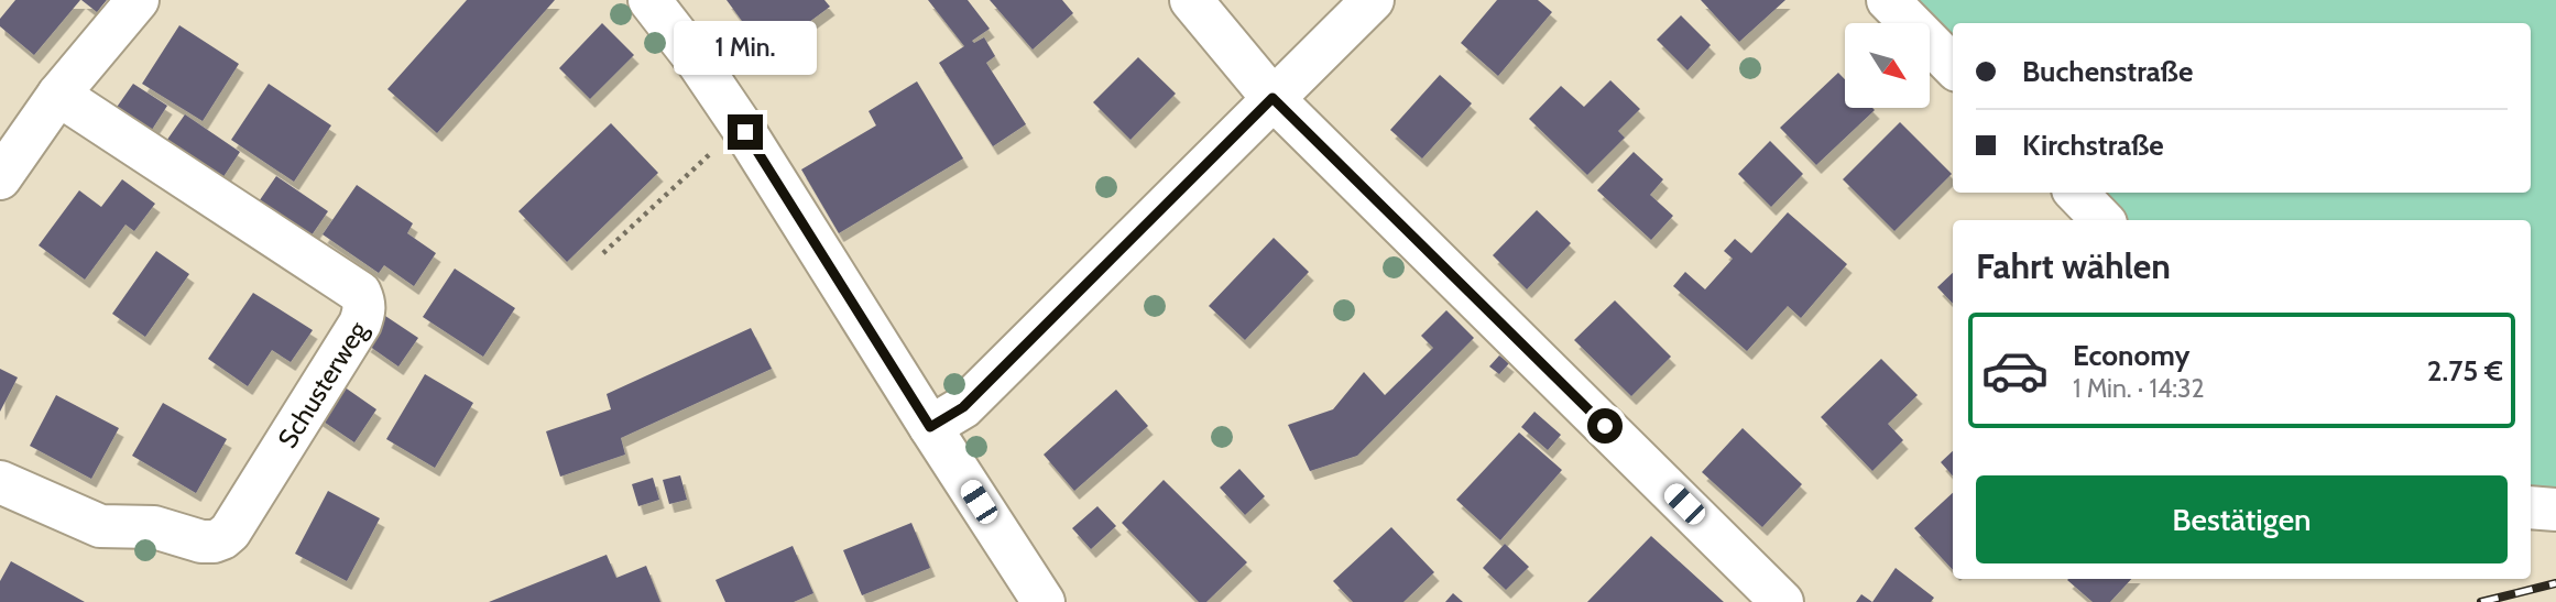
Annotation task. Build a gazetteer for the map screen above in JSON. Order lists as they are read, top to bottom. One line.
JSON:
{"streets":{"street":["Schusterweg"]},"north":"bottom right","page":{"bubble":"1 Min.","banner":["Buchenstraße","Kirchstraße"],"heading":"Fahrt wählen","list":[{"name":"Economy","note":"1 Min. · 14:32","value":"2.75 €"}],"buttons":"Bestätigen"}}
